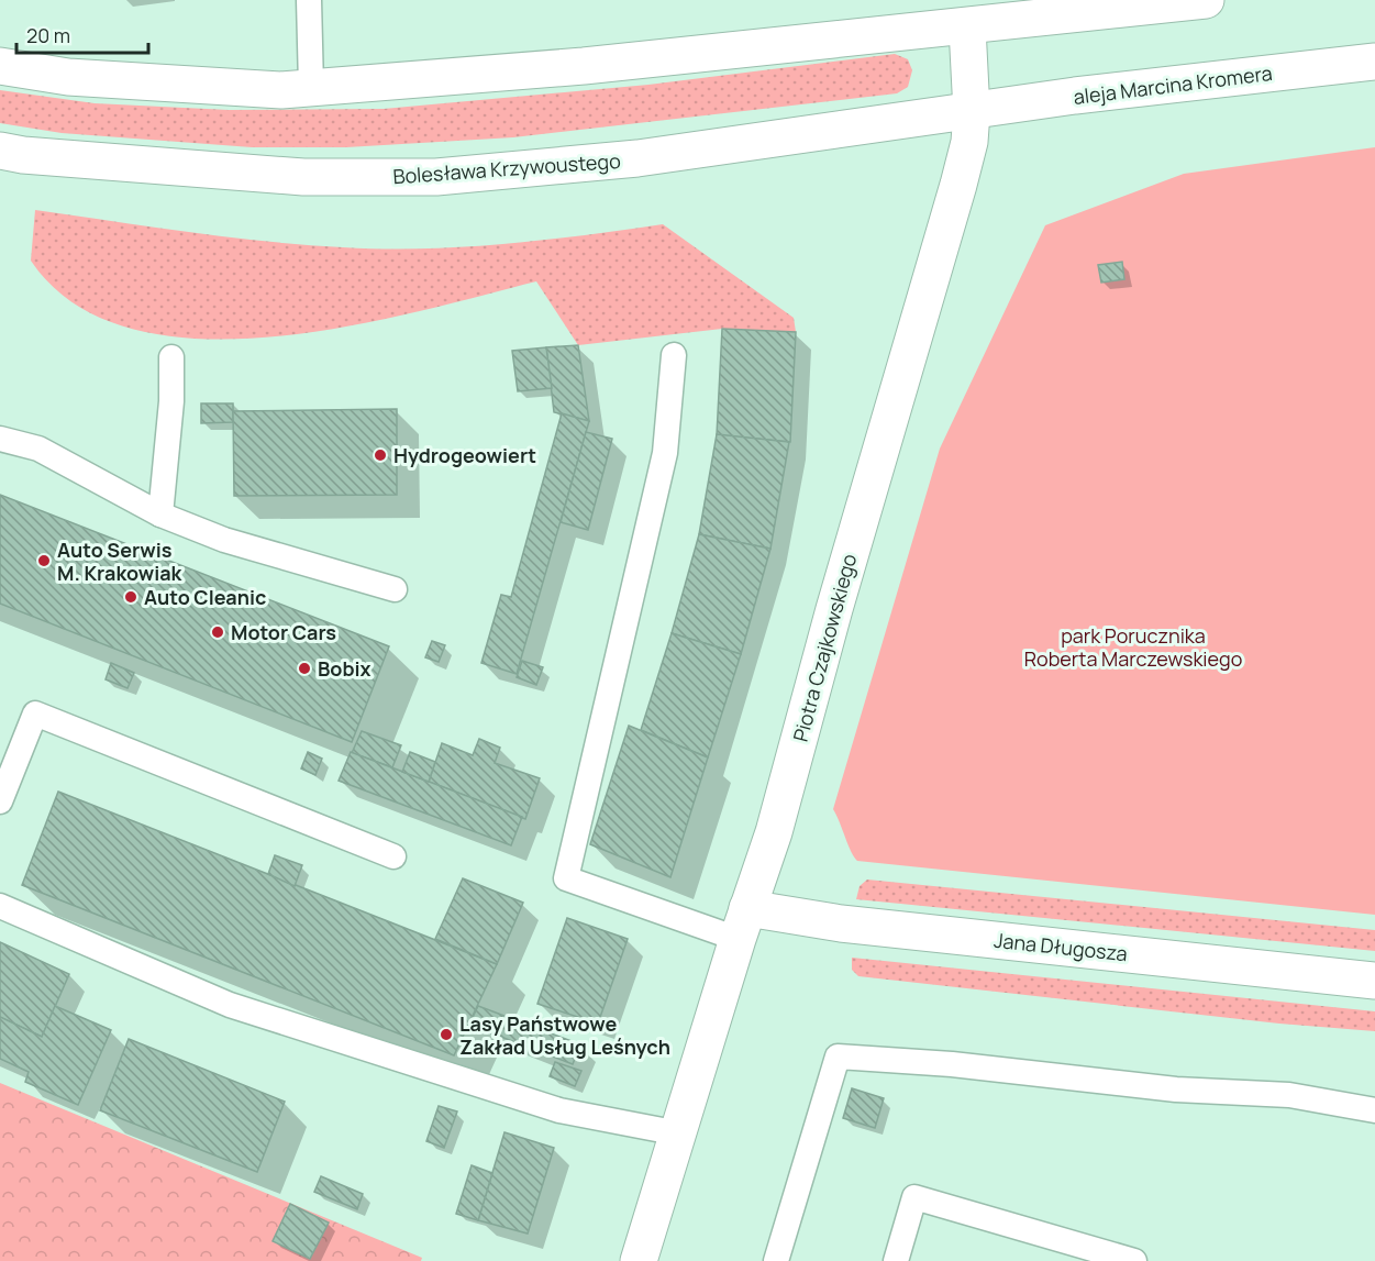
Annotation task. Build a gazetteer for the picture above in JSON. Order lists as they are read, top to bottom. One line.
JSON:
{"streets":{"main road":["aleja Marcina Kromera","Bolesława Krzywoustego","Piotra Czajkowskiego","Jana Długosza"]},"crossings":[["aleja Marcina Kromera","Bolesława Krzywoustego"],["aleja Marcina Kromera","Piotra Czajkowskiego"],["Bolesława Krzywoustego","Piotra Czajkowskiego"],["Piotra Czajkowskiego","Jana Długosza"]],"parks":["park Porucznika Roberta Marczewskiego"],"places":["Hydrogeowiert","Auto Serwis M. Krakowiak","Auto Cleanic","Motor Cars","Bobix","Lasy Państwowe Zakład Usług Leśnych"],"scale_bar":"20 m"}
